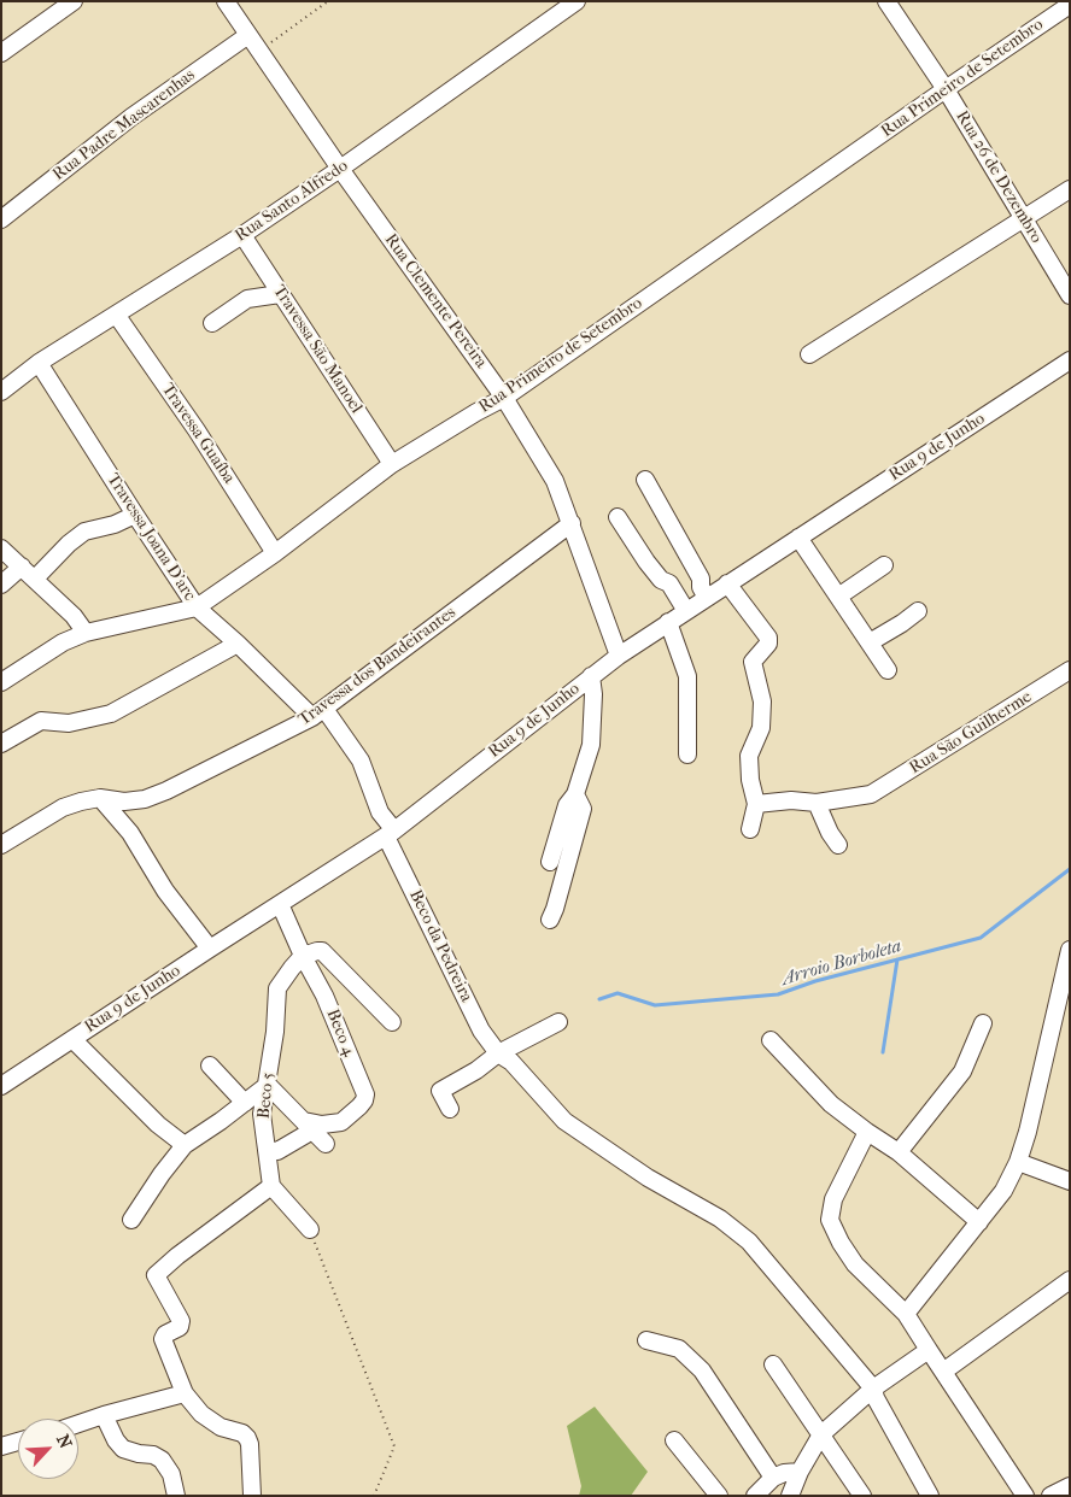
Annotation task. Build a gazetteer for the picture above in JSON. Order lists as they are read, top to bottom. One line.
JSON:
{"streets":{"street":["Rua Primeiro de Setembro","Rua Padre Mascarenhas","Rua 26 de Dezembro","Rua Santo Alfredo","Rua Clemente Pereira","Travessa São Manoel","Travessa Guaíba","Rua 9 de Junho","Travessa Joana D'arc","Travessa dos Bandeirantes","Rua São Guilherme","Beco da Pedreira","Beco 4","Beco 5"]},"crossings":[["Rua Primeiro de Setembro","Rua 26 de Dezembro"],["Rua Primeiro de Setembro","Rua Clemente Pereira"],["Rua Primeiro de Setembro","Travessa São Manoel"],["Rua Primeiro de Setembro","Travessa Guaíba"],["Rua Primeiro de Setembro","Travessa Joana D'arc"],["Rua Padre Mascarenhas","Rua Clemente Pereira"],["Rua Santo Alfredo","Rua Clemente Pereira"],["Rua Santo Alfredo","Travessa São Manoel"],["Rua Santo Alfredo","Travessa Guaíba"],["Rua Santo Alfredo","Travessa Joana D'arc"],["Rua Clemente Pereira","Rua 9 de Junho"],["Rua Clemente Pereira","Travessa dos Bandeirantes"],["Rua 9 de Junho","Beco da Pedreira"],["Rua 9 de Junho","Beco 4"],["Travessa Joana D'arc","Travessa dos Bandeirantes"],["Travessa Joana D'arc","Beco da Pedreira"],["Travessa dos Bandeirantes","Beco da Pedreira"],["Beco 4","Beco 5"]],"water":["Arroio Borboleta"],"north":"top right"}
